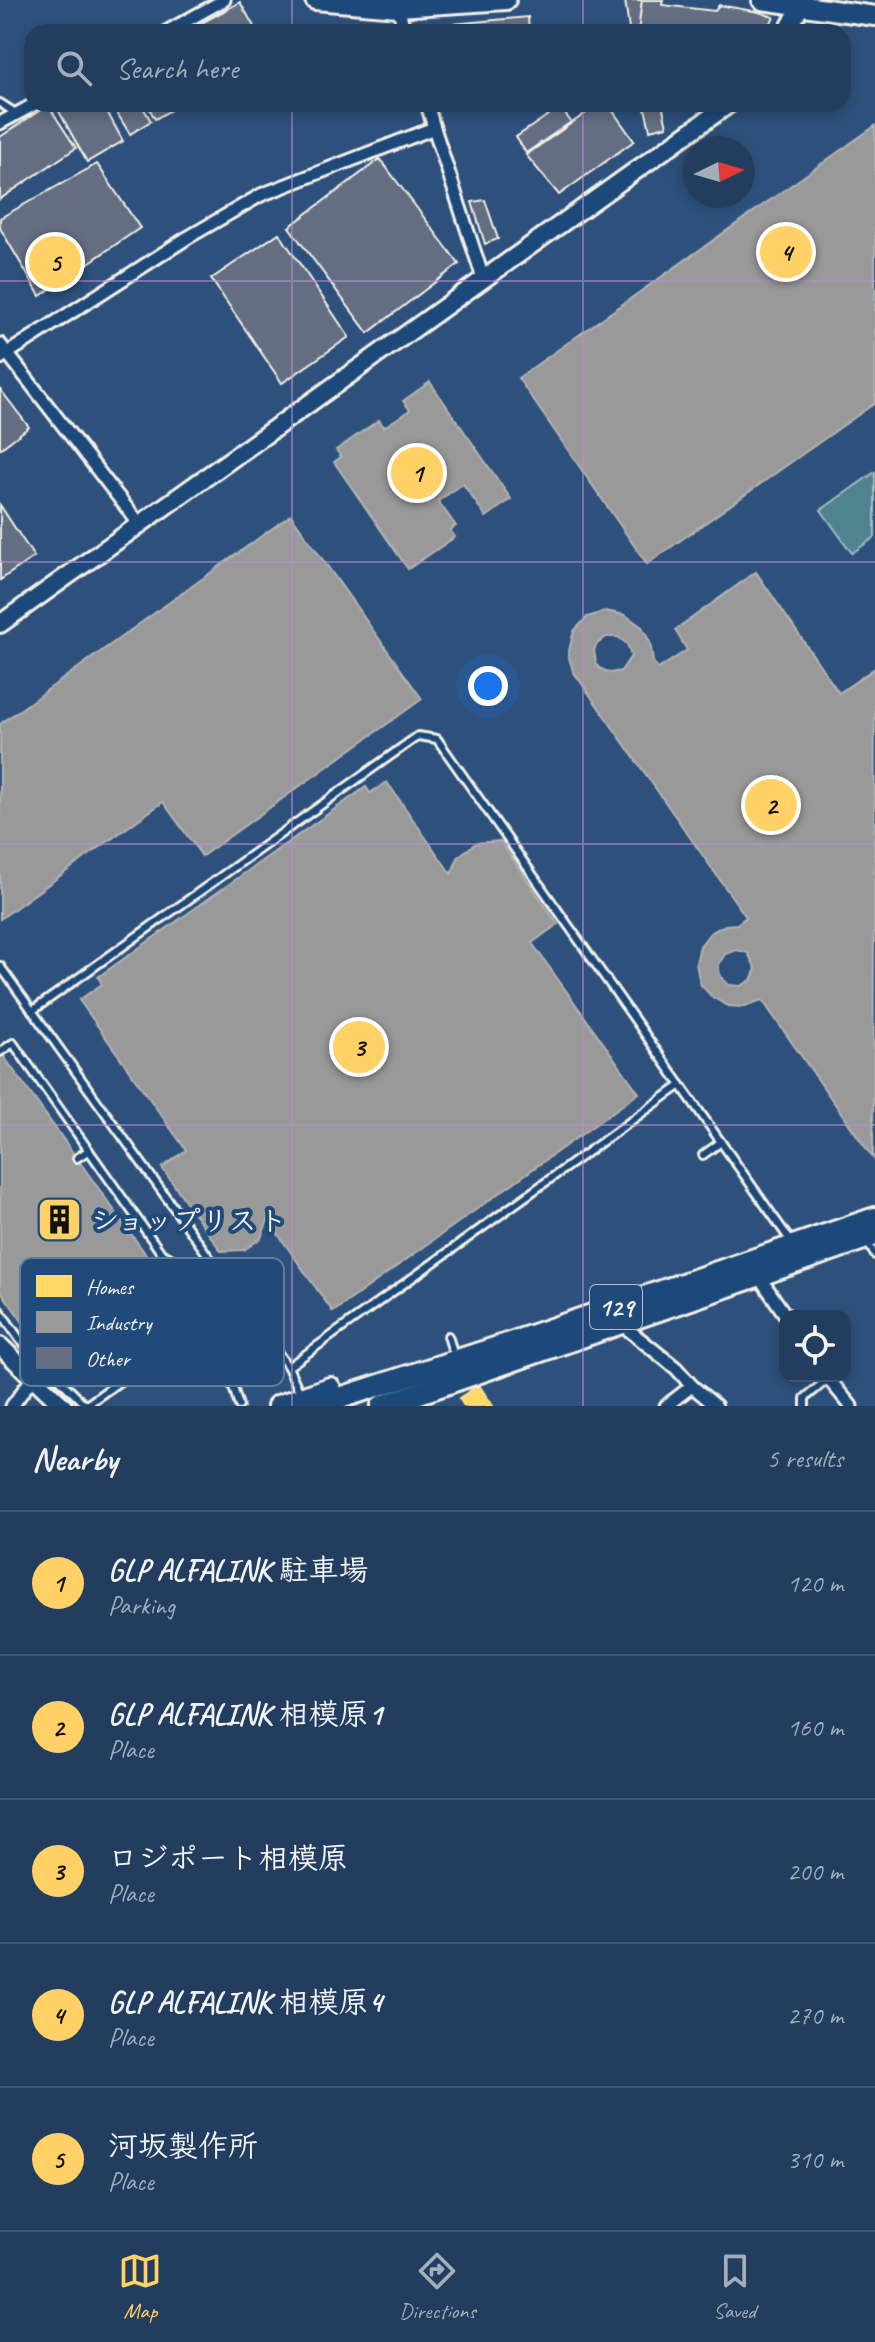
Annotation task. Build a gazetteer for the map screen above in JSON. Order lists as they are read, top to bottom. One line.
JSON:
{"streets":{"highway":["129"]},"places":{"building":["ショップリスト"]},"legend":["Homes","Industry","Other"],"north":"right","page":{"search":"Search here","pins":["4","5","1","2","3"],"heading":["Nearby","5 results"],"list":[{"mark":"1","name":"GLP ALFALINK 駐車場","note":"Parking","value":"120 m"},{"mark":"2","name":"GLP ALFALINK 相模原1","note":"Place","value":"160 m"},{"mark":"3","name":"ロジポート相模原","note":"Place","value":"200 m"},{"mark":"4","name":"GLP ALFALINK 相模原4","note":"Place","value":"270 m"},{"mark":"5","name":"河坂製作所","note":"Place","value":"310 m"}],"nav":["Map","Directions","Saved"]}}
